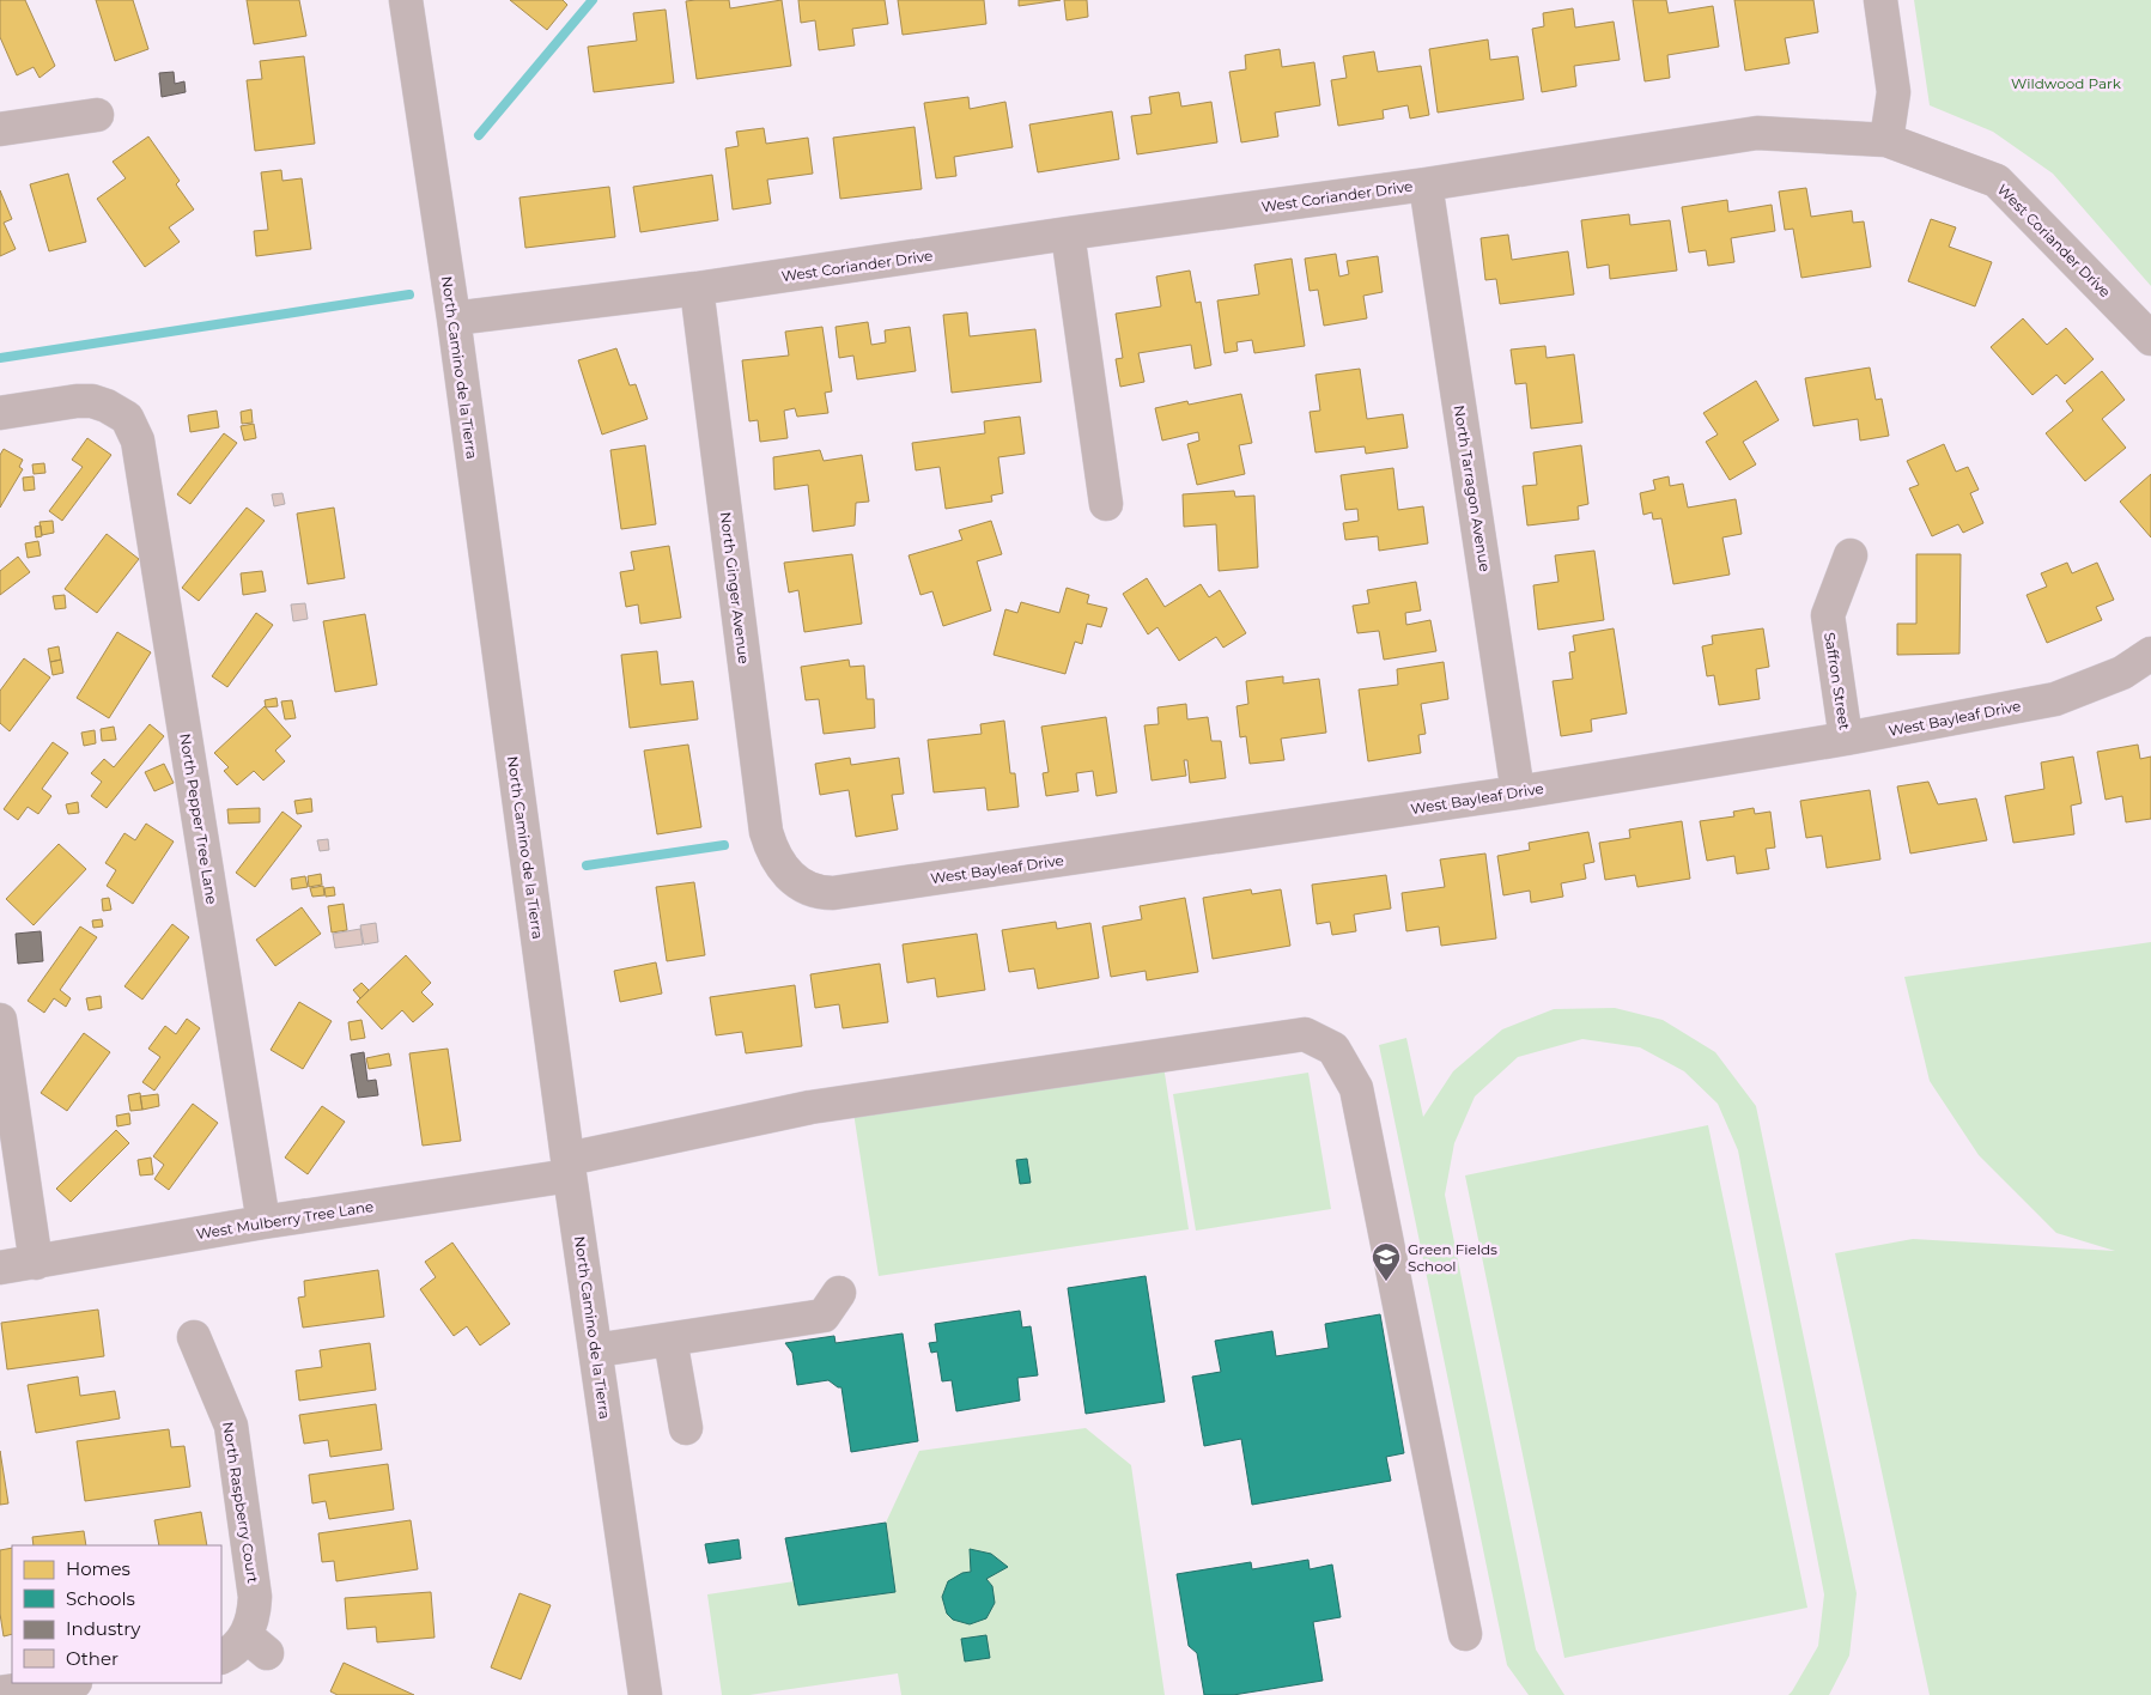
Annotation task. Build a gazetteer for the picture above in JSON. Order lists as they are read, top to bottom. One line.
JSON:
{"streets":{"street":["West Coriander Drive","North Camino de la Tierra","North Tarragon Avenue","North Ginger Avenue","Saffron Street","West Bayleaf Drive","North Pepper Tree Lane","West Mulberry Tree Lane","North Raspberry Court"]},"crossings":[["West Coriander Drive","North Camino de la Tierra"],["West Coriander Drive","North Tarragon Avenue"],["West Coriander Drive","North Ginger Avenue"],["North Camino de la Tierra","West Mulberry Tree Lane"],["North Tarragon Avenue","West Bayleaf Drive"],["North Ginger Avenue","West Bayleaf Drive"],["Saffron Street","West Bayleaf Drive"],["North Pepper Tree Lane","West Mulberry Tree Lane"]],"parks":["Wildwood Park"],"places":{"school or university":["Green Fields School"]},"legend":["Homes","Schools","Industry","Other"]}
